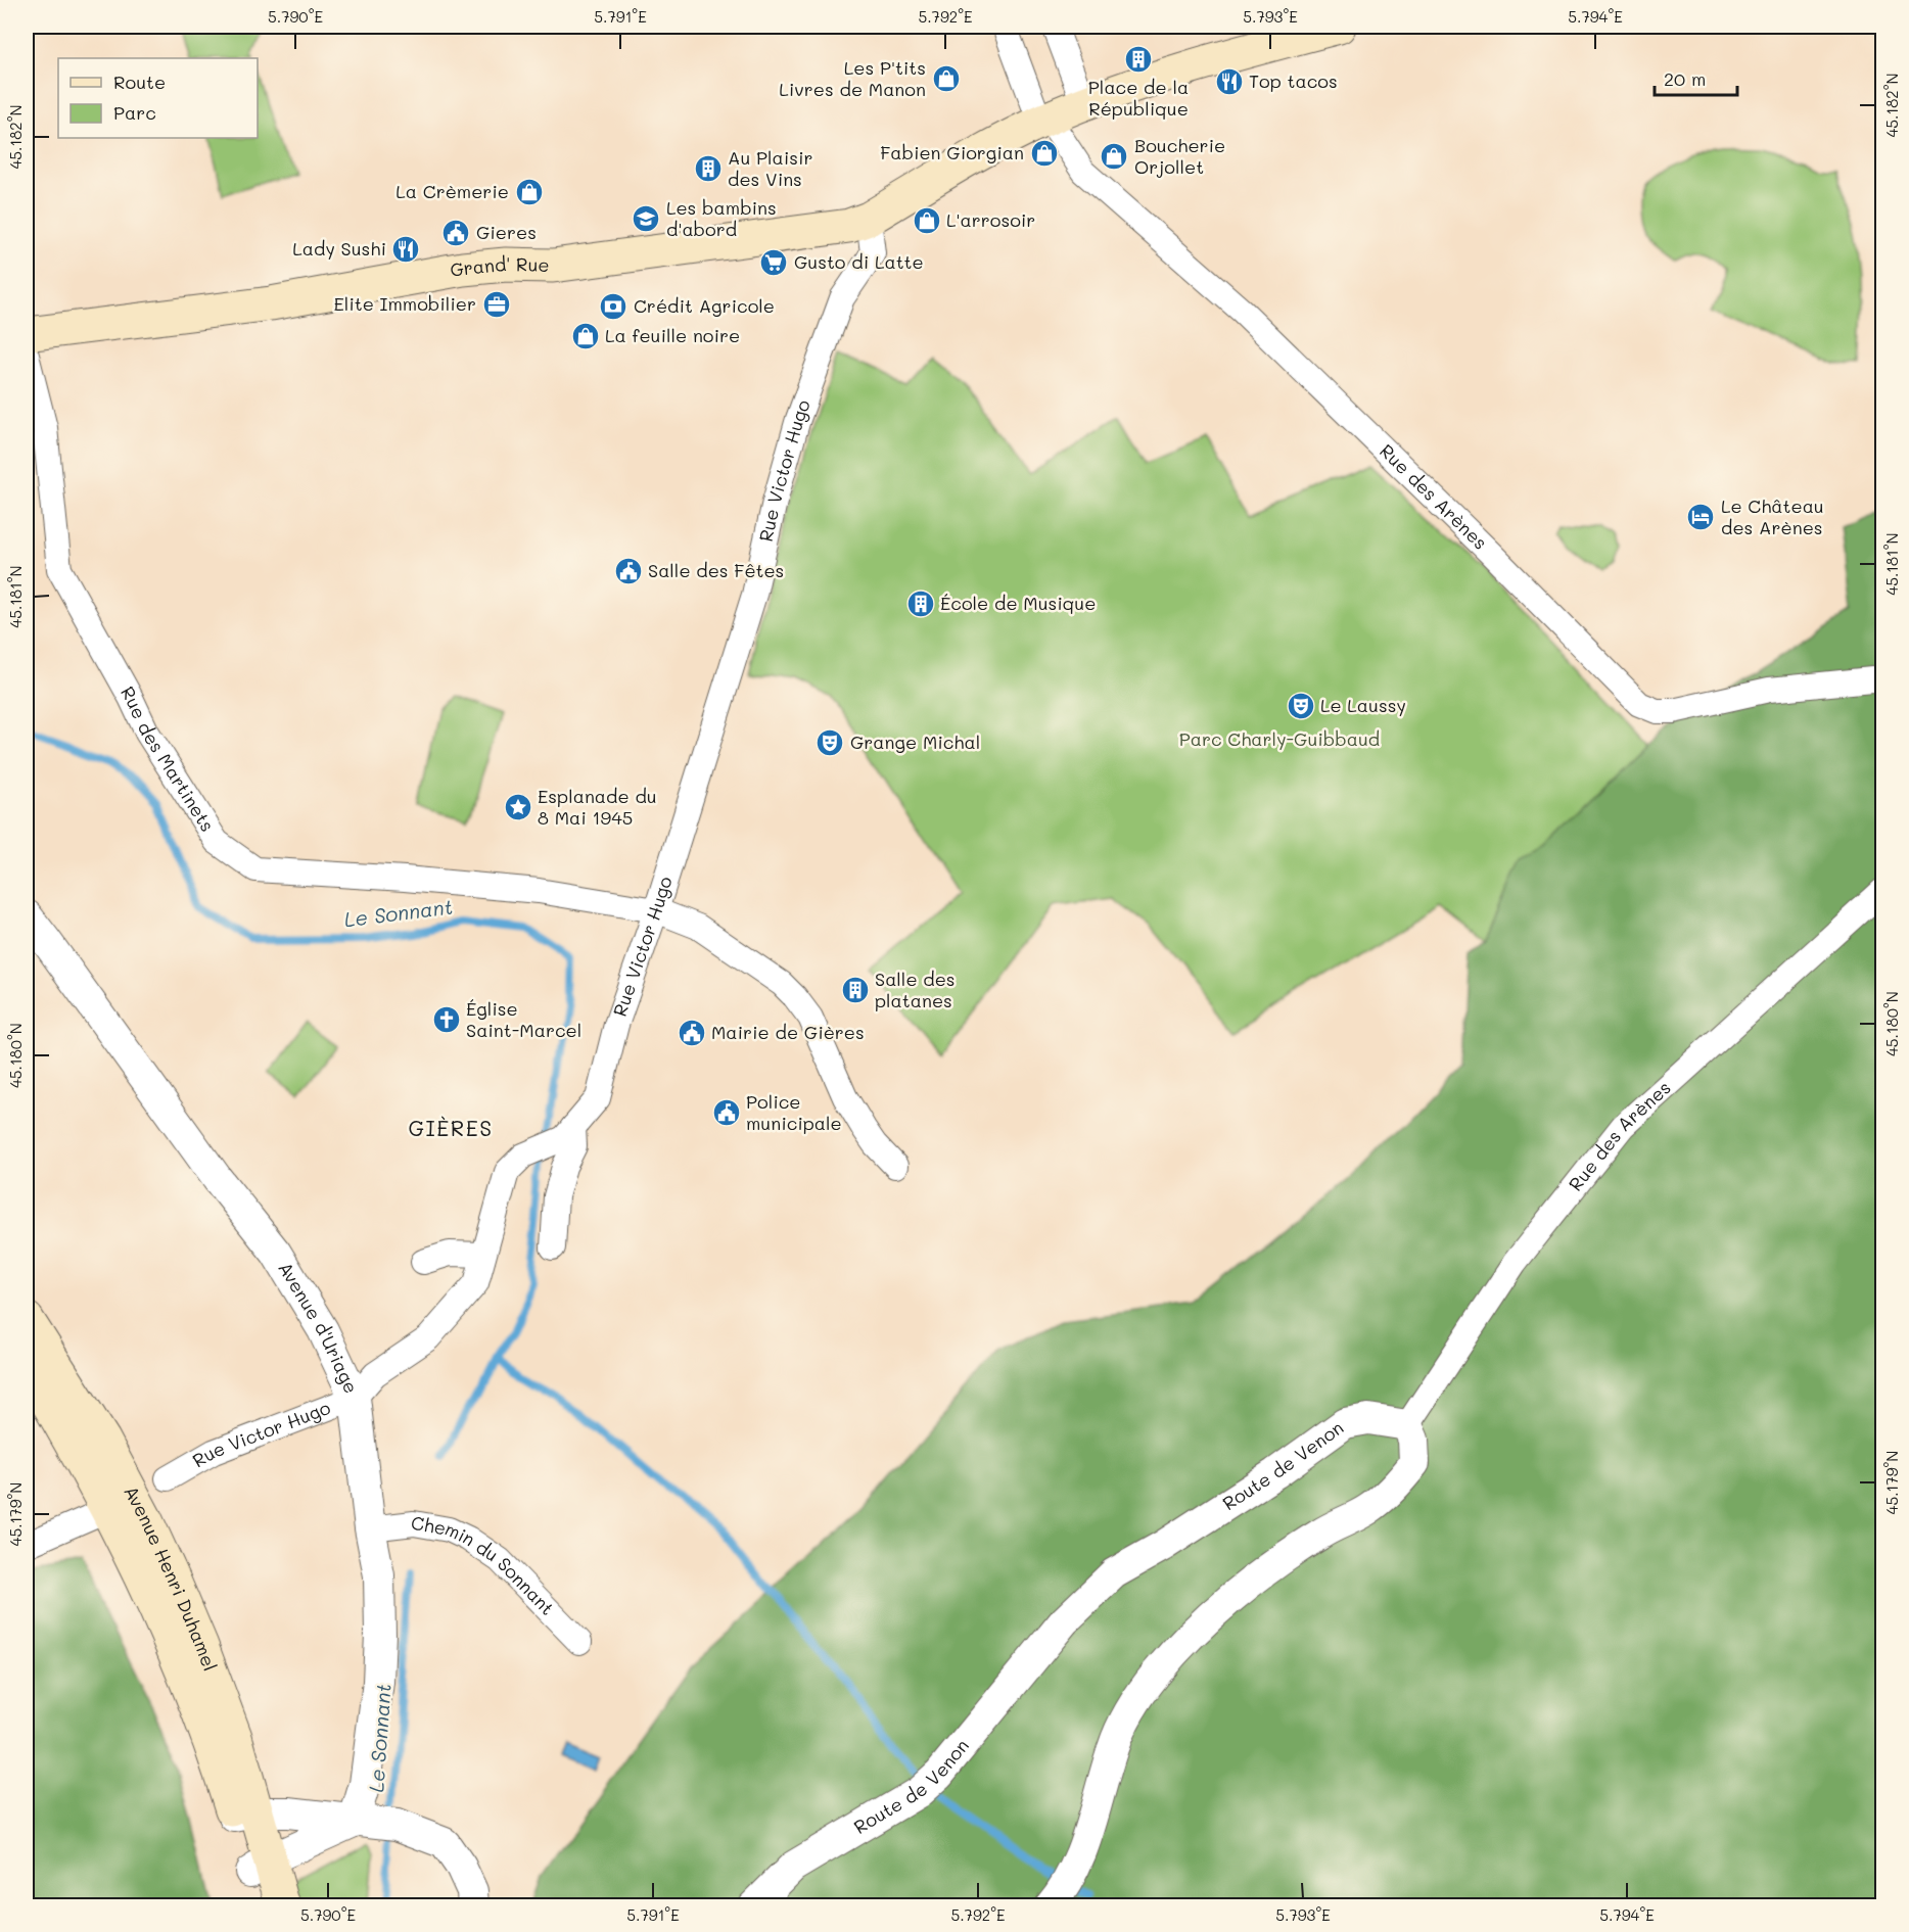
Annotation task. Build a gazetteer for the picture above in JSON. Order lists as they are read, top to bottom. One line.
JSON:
{"streets":{"main road":["Grand' Rue","Avenue Henri Duhamel"],"street":["Rue Victor Hugo","Rue des Arènes","Rue des Martinets","Avenue d'Uriage","Route de Venon","Chemin du Sonnant"]},"crossings":[["Grand' Rue","Rue Victor Hugo"],["Grand' Rue","Rue des Arènes"],["Rue Victor Hugo","Rue des Martinets"],["Rue Victor Hugo","Avenue d'Uriage"],["Rue des Arènes","Route de Venon"],["Avenue d'Uriage","Chemin du Sonnant"]],"districts":["GIÈRES"],"water":["Le Sonnant"],"parks":["Parc Charly-Guibbaud"],"places":{"building":["Place de la République","Au Plaisir des Vins","École de Musique","Salle des platanes"],"shop":["Les P'tits Livres de Manon","Fabien Giorgian","Boucherie Orjollet","La Crèmerie","L'arrosoir","La feuille noire"],"restaurant":["Top tacos","Lady Sushi"],"school or university":["Les bambins d'abord"],"public building":["Gieres","Salle des Fêtes","Mairie de Gières","Police municipale"],"supermarket":["Gusto di Latte"],"office":["Elite Immobilier"],"bank":["Crédit Agricole"],"hotel":["Le Château des Arènes"],"theatre":["Le Laussy","Grange Michal"],"place":["Esplanade du 8 Mai 1945"],"church":["Église Saint-Marcel"]},"legend":["Route","Parc"],"scale_bar":"20 m","coordinates":["5.790°E","5.791°E","5.792°E","5.793°E","5.794°E","45.182°N","45.181°N","45.180°N","45.179°N"]}
